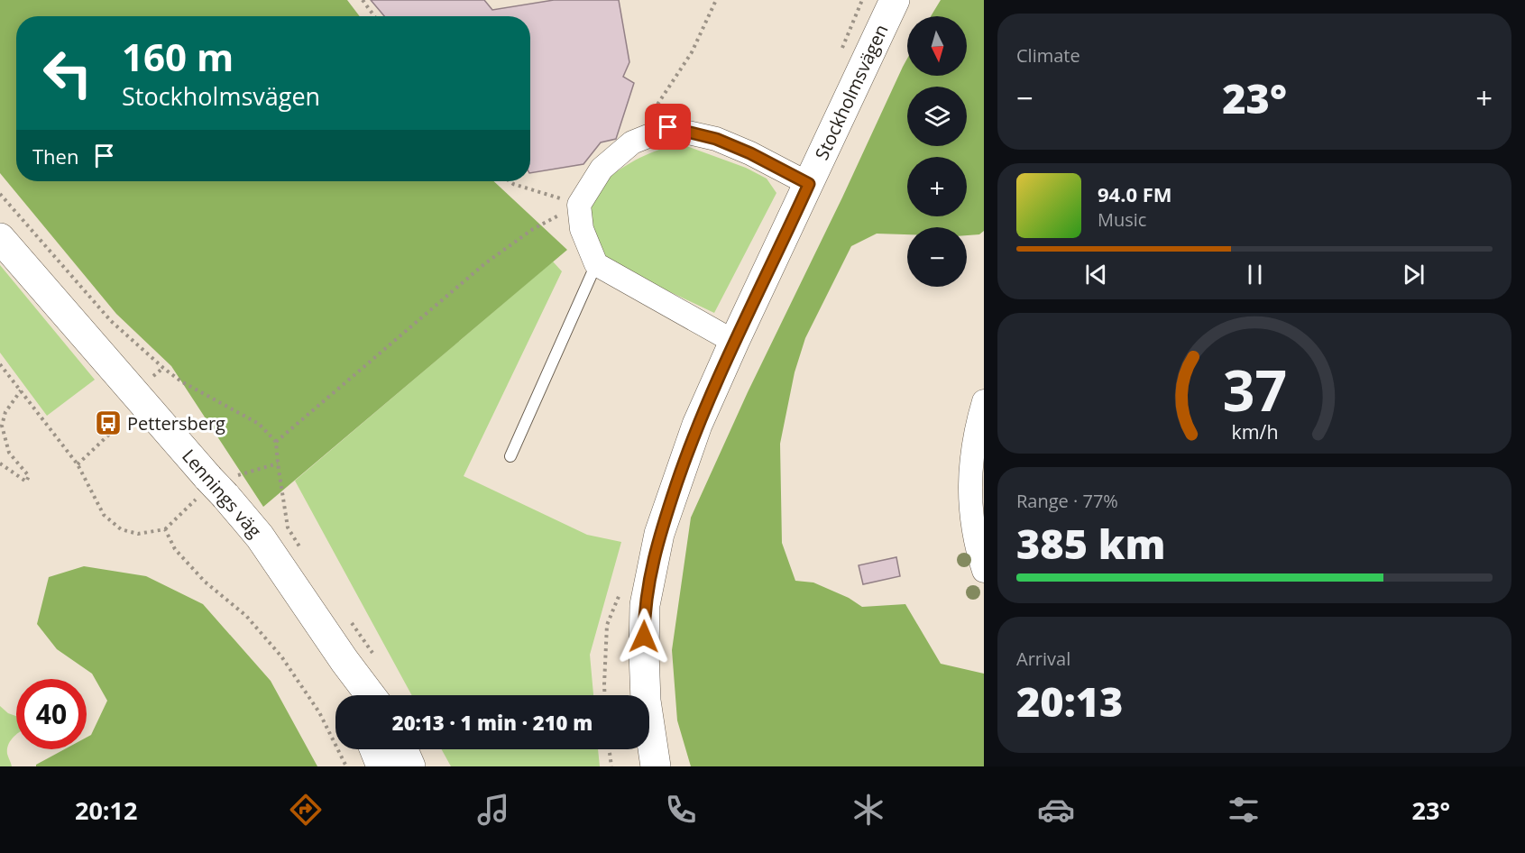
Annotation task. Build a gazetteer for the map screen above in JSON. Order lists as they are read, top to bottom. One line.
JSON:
{"streets":{"street":["Stockholmsvägen","Lennings väg"]},"places":{"bus stop":["Pettersberg"]},"north":"bottom","page":{"tile":["Climate",["Range · 77%","385 km"],["Arrival","20:13"]],"map_buttons":["+","−"],"turn":["160 m","Stockholmsvägen"],"heat":["−","23°","+"],"then":"Then","song":["94.0 FM","Music"],"limit":"40","trip":"20:13 · 1 min · 210 m","tabs":["20:12","23°"],"gauge":["37","km/h"]}}
